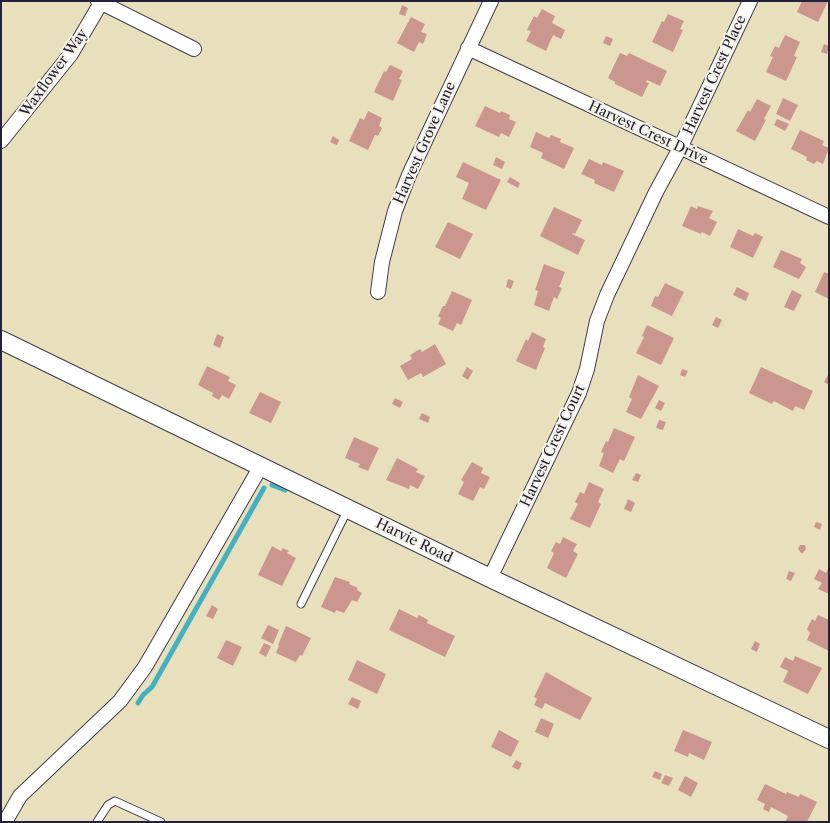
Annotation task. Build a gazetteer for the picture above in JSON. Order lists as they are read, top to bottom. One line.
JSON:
{"streets":{"street":["Waxflower Way","Harvest Crest Place","Harvest Crest Drive","Harvest Grove Lane","Harvest Crest Court","Harvie Road"]},"crossings":[["Harvest Crest Place","Harvest Crest Drive"],["Harvest Crest Place","Harvest Crest Court"],["Harvest Crest Drive","Harvest Grove Lane"],["Harvest Crest Drive","Harvest Crest Court"],["Harvest Crest Court","Harvie Road"]]}
